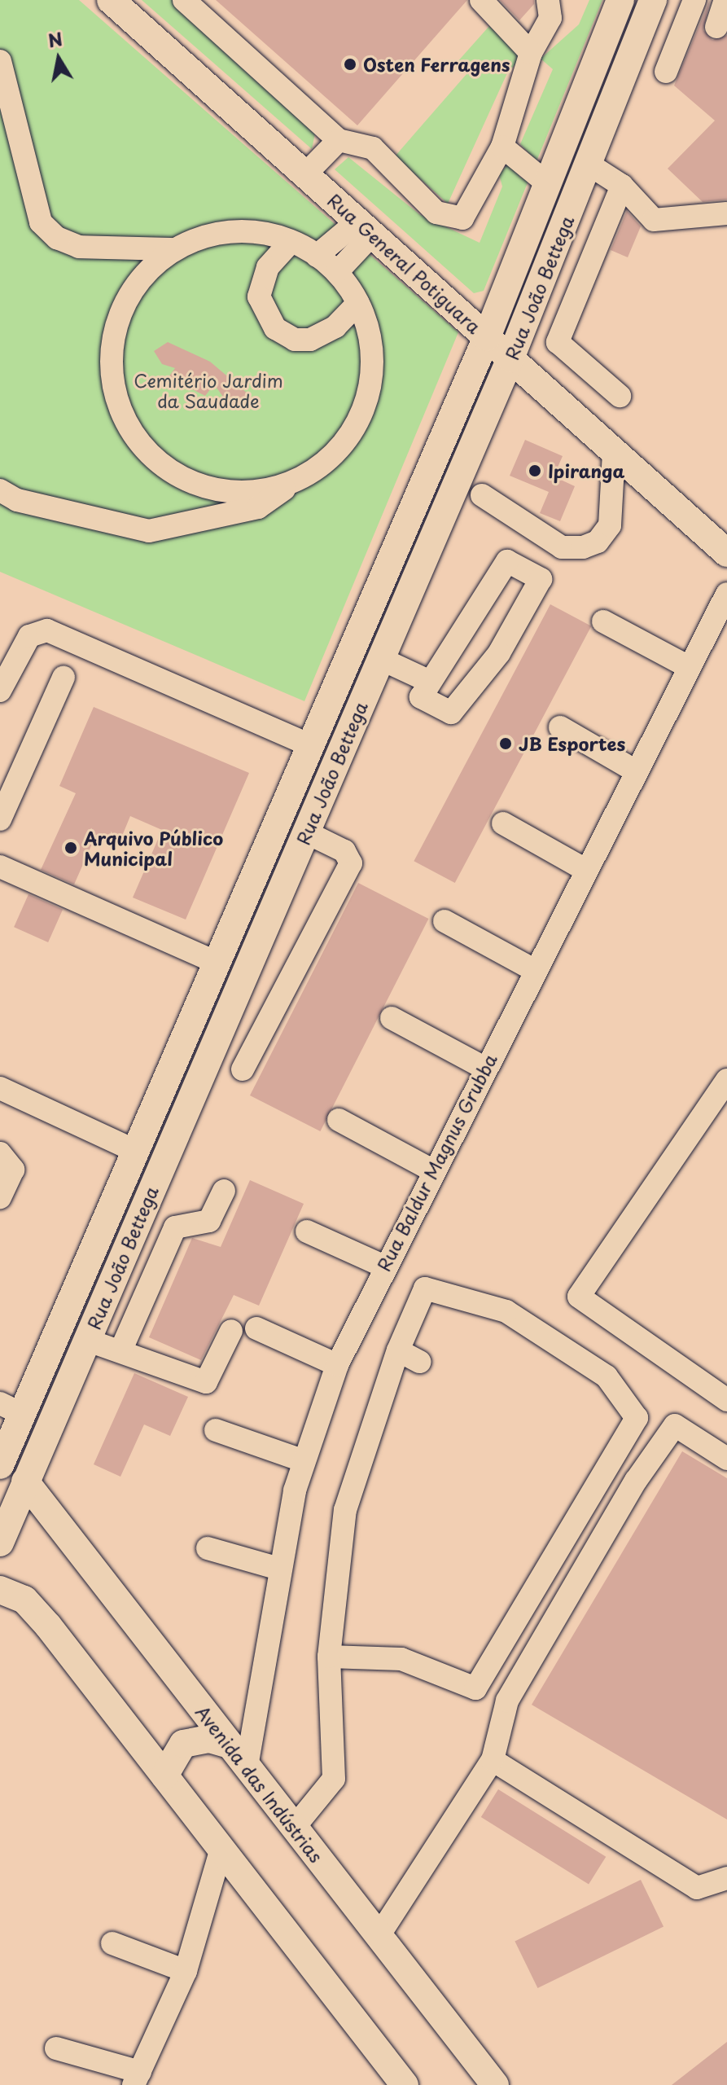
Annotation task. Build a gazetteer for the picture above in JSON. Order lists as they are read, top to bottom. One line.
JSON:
{"streets":{"main road":["Rua General Potiguara","Rua João Bettega","Avenida das Indústrias"],"street":["Rua Baldur Magnus Grubba"]},"crossings":[["Rua General Potiguara","Rua João Bettega"],["Rua João Bettega","Avenida das Indústrias"],["Rua Baldur Magnus Grubba","Avenida das Indústrias"]],"parks":["Cemitério Jardim da Saudade"],"places":["Osten Ferragens","Ipiranga","JB Esportes","Arquivo Público Municipal"],"north":"top"}
